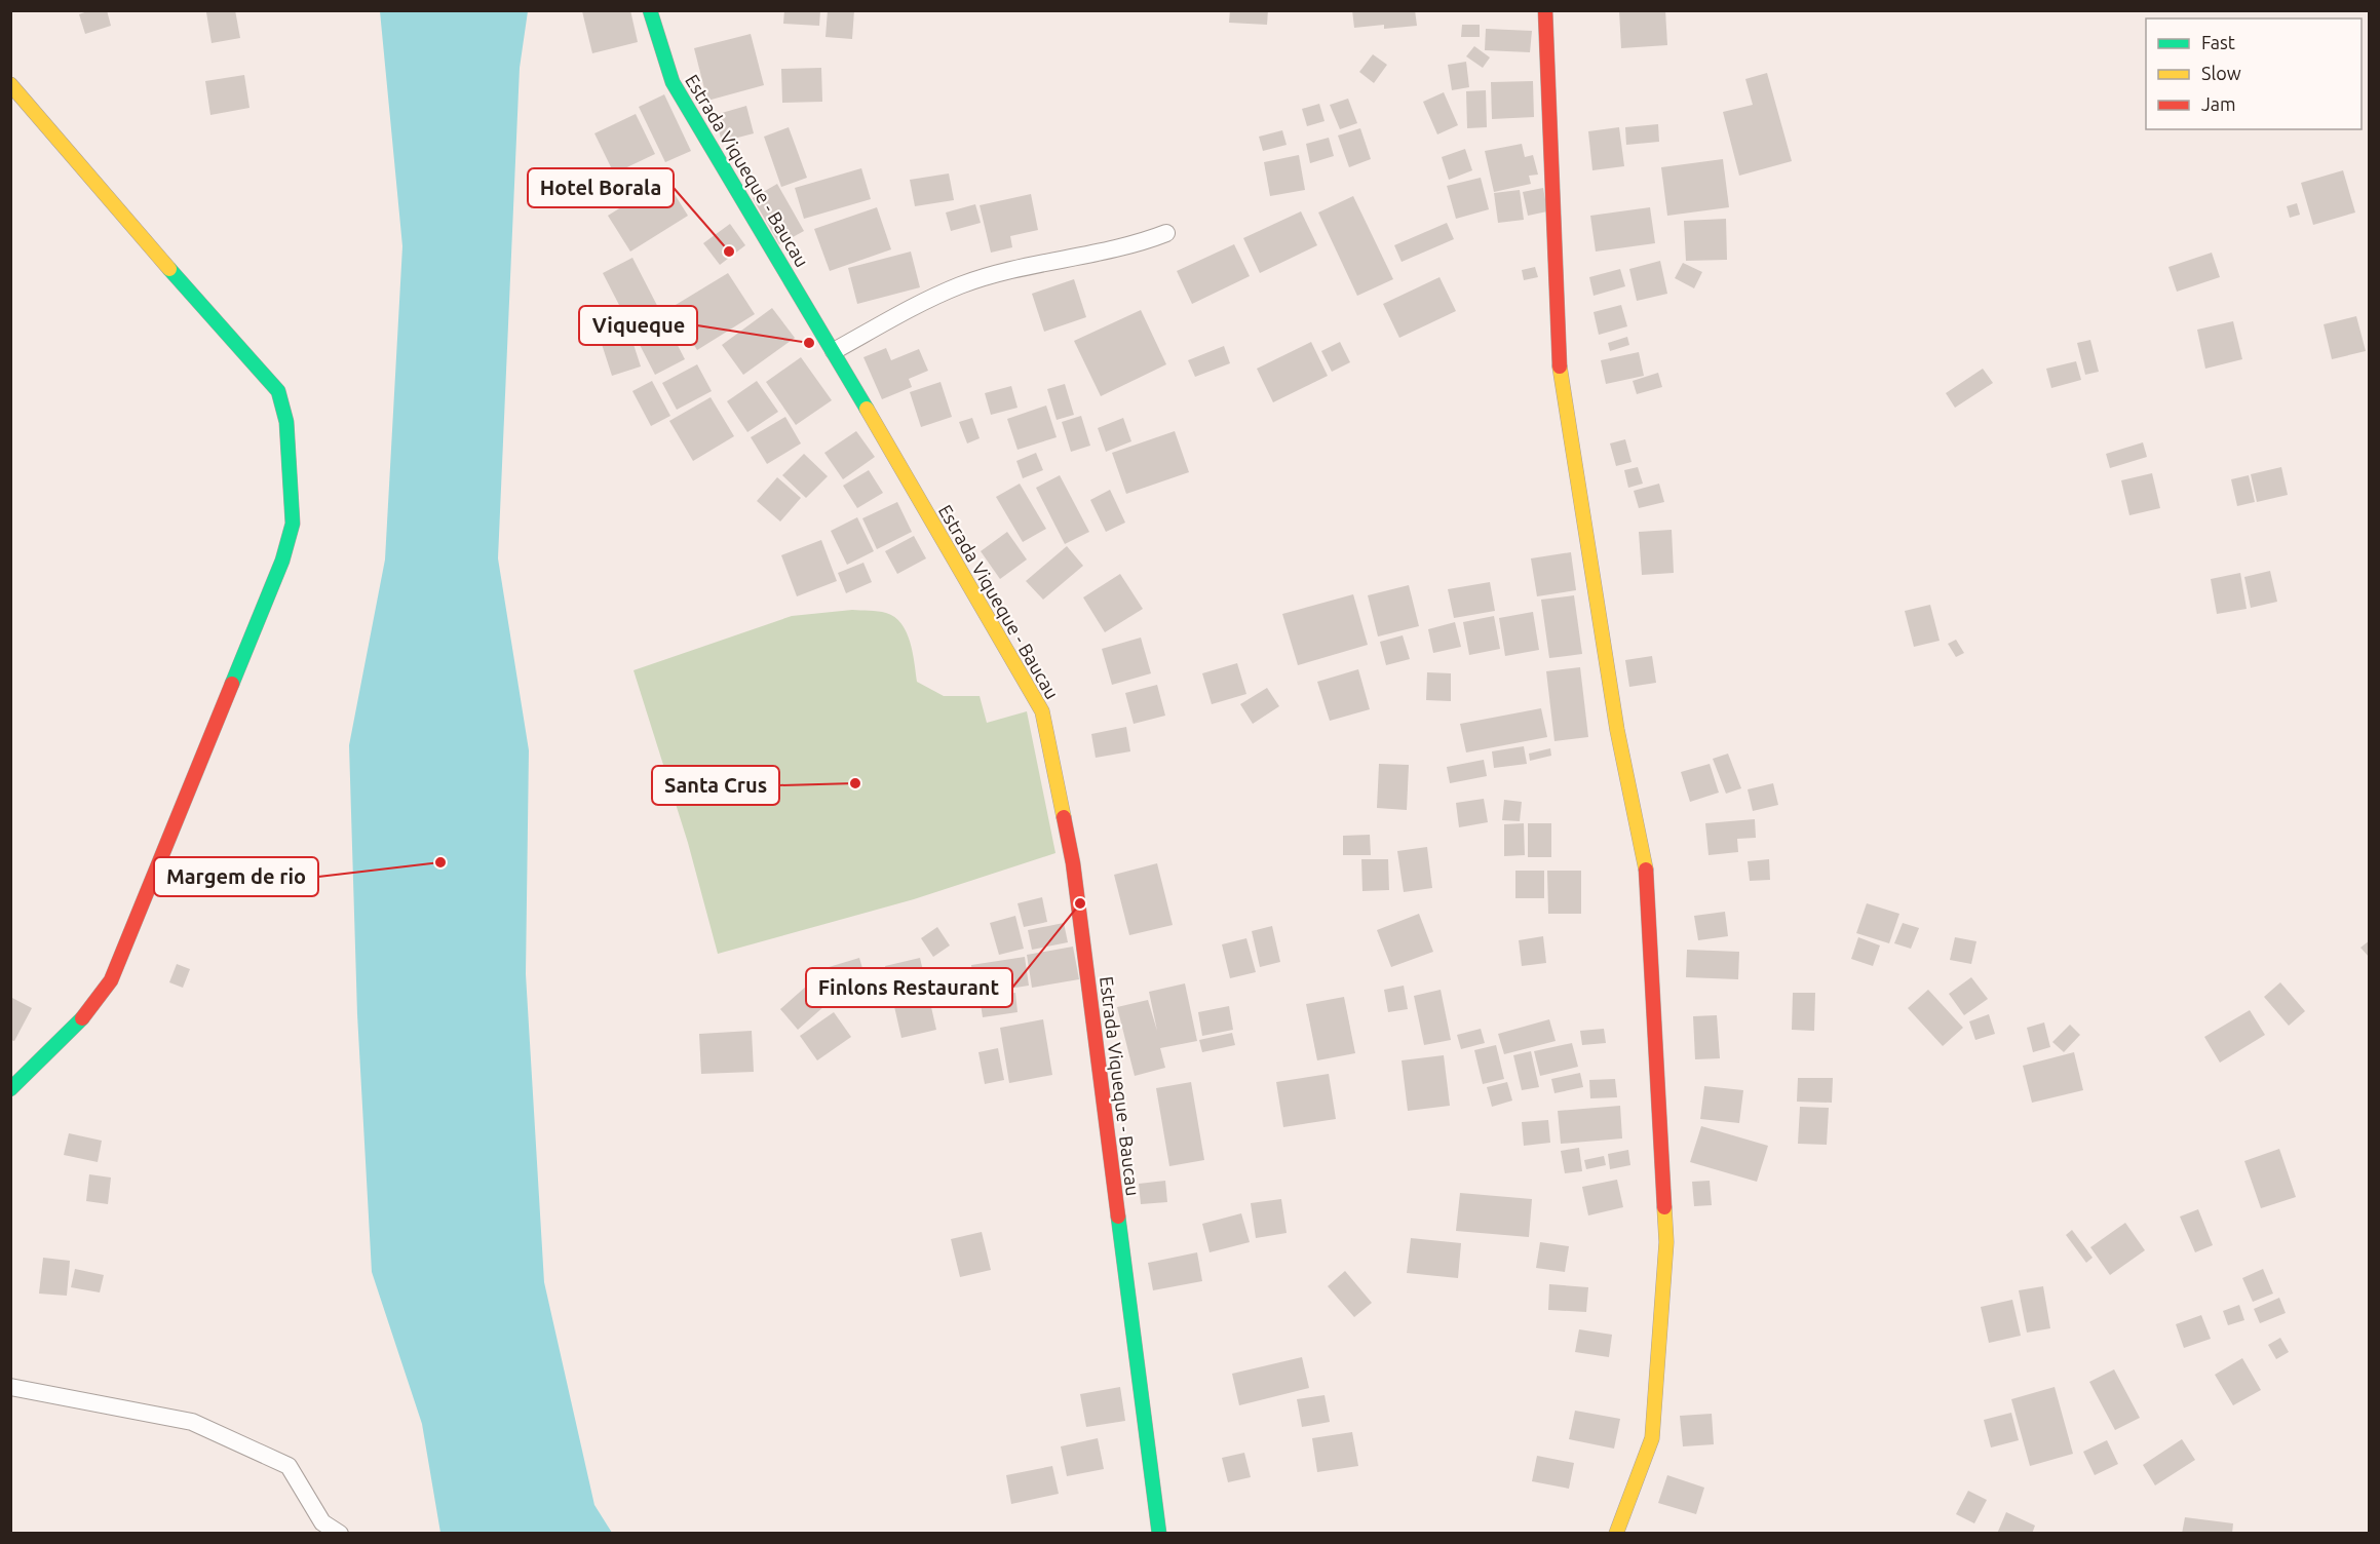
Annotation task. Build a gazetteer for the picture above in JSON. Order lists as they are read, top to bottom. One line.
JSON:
{"streets":{"street":["Estrada Viqueque - Baucau"]},"places":["Hotel Borala","Viqueque","Santa Crus","Margem de rio","Finlons Restaurant"],"legend":["Fast","Slow","Jam"]}
